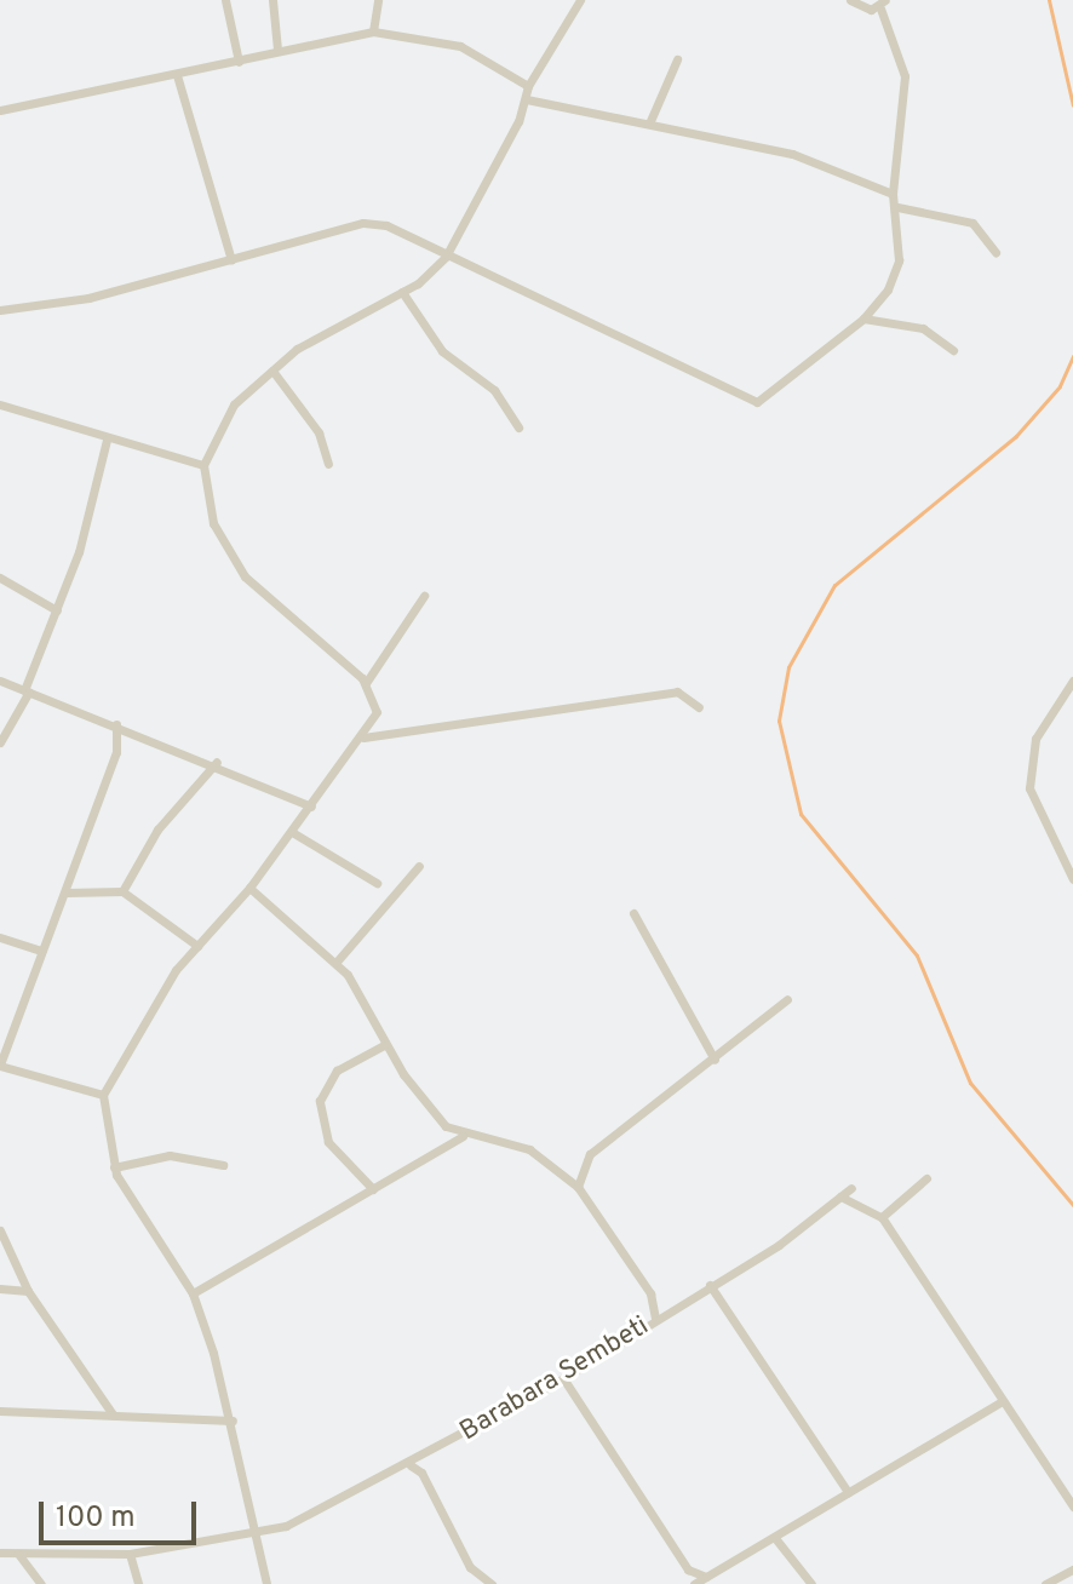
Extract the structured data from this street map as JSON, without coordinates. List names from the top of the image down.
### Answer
{
  "streets": {
    "street": ["Barabara Sembeti"]
  },
  "scale_bar": "100 m"
}
